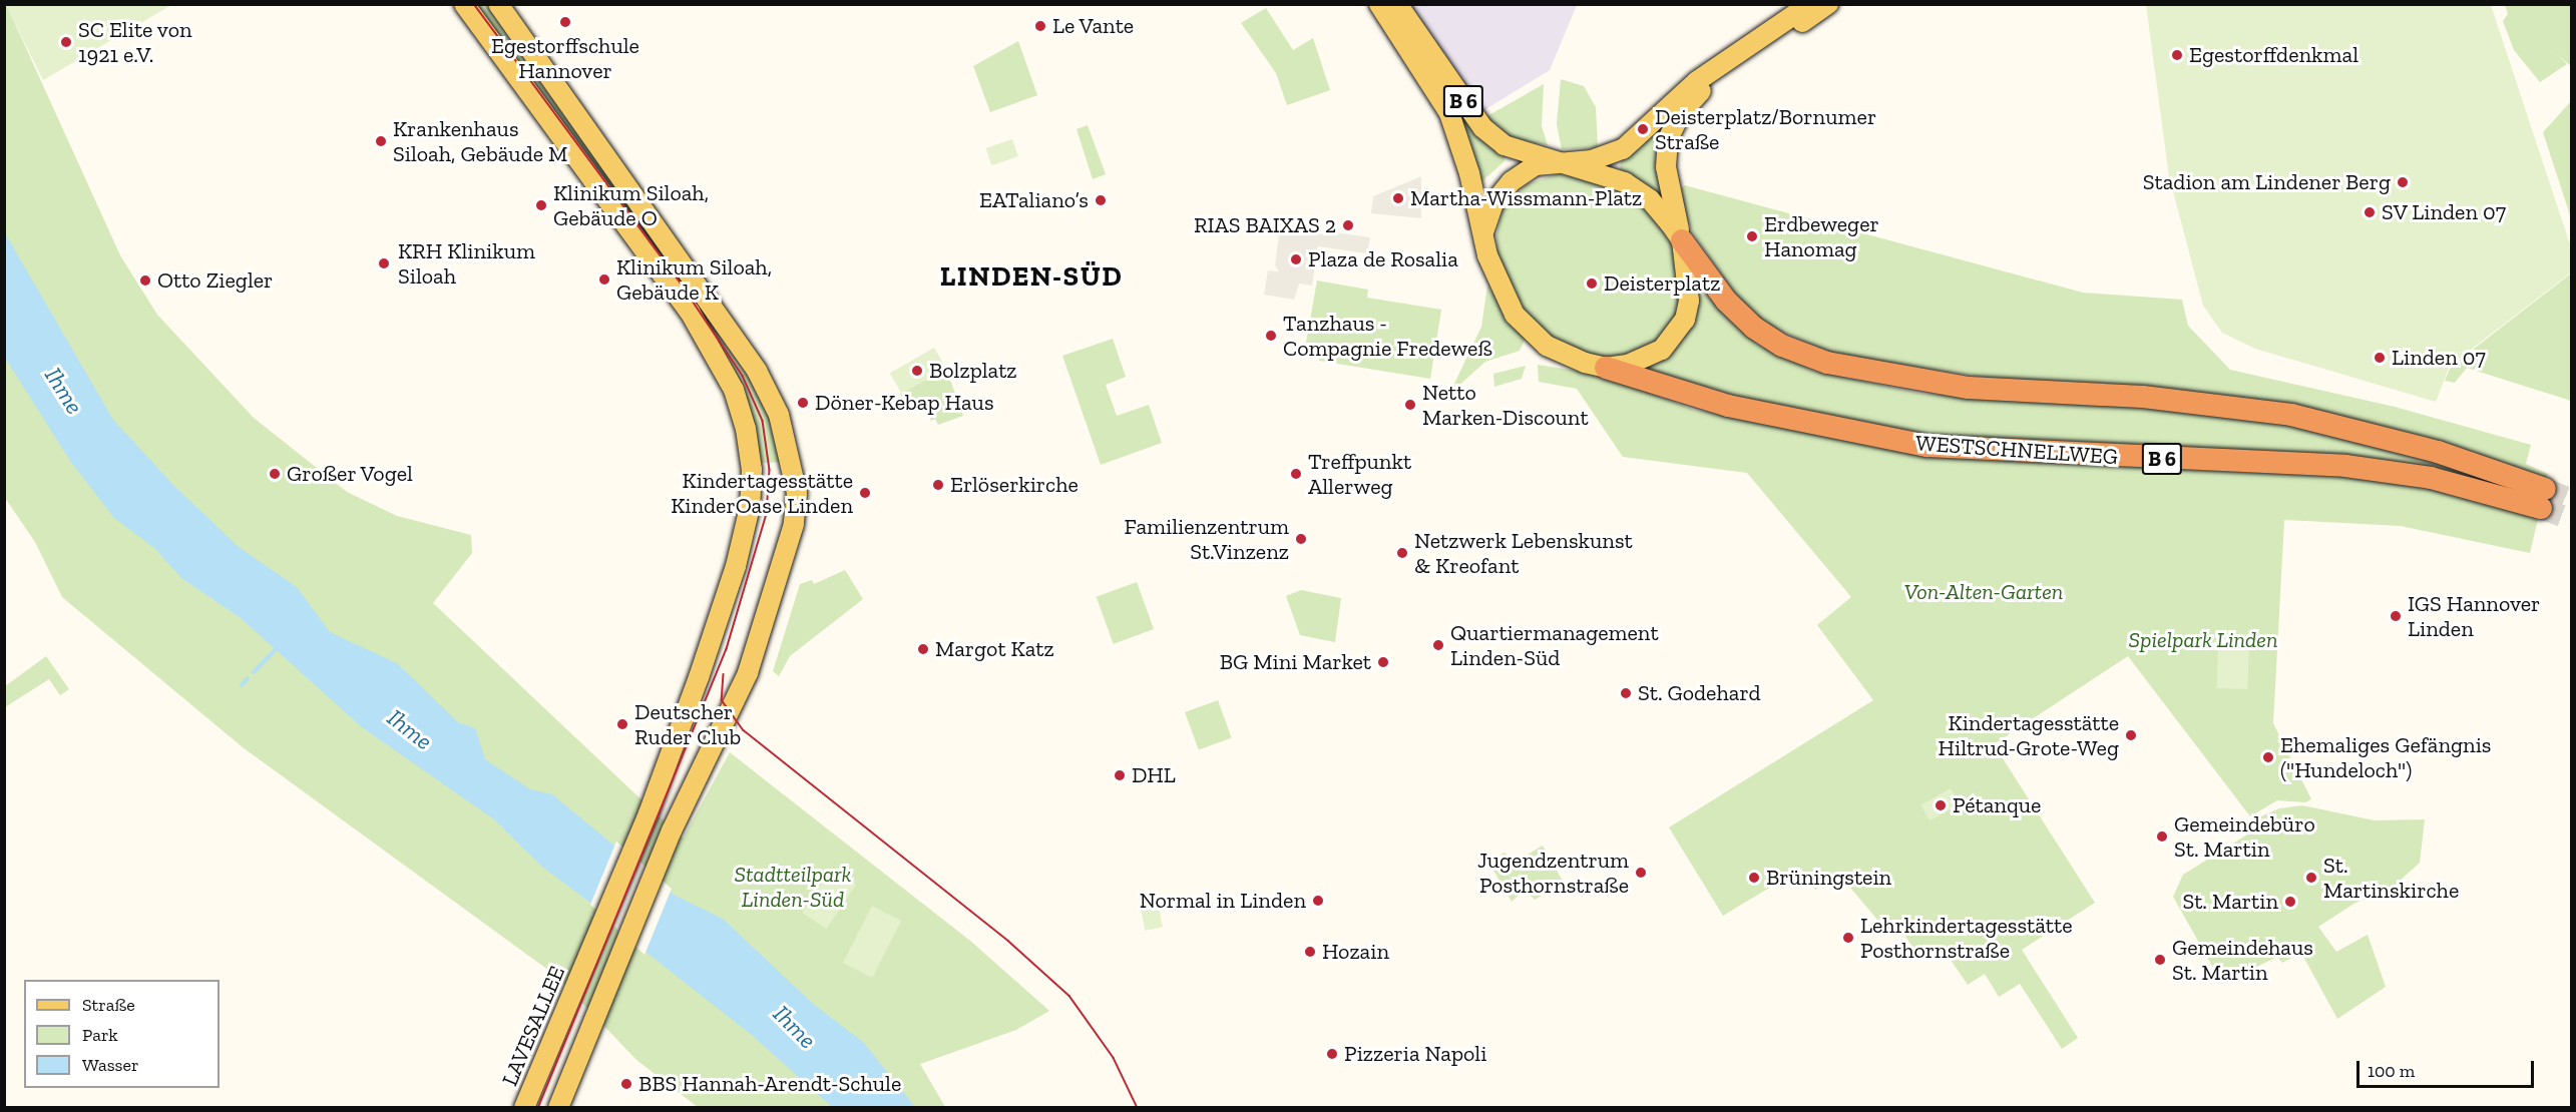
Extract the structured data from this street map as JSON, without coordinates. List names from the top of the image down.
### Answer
{
  "streets": {
    "highway": ["B 6", "WESTSCHNELLWEG"],
    "main road": ["LAVESALLEE"]
  },
  "crossings": [
    ["B 6", "WESTSCHNELLWEG"]
  ],
  "districts": ["LINDEN-SÜD"],
  "water": ["Ihme"],
  "parks": ["Von-Alten-Garten", "Spielpark Linden", "Stadtteilpark Linden-Süd"],
  "places": [
    "Egestorffschule Hannover",
    "Le Vante",
    "SC Elite von 1921 e.V.",
    "Egestorffdenkmal",
    "Deisterplatz/Bornumer Straße",
    "Krankenhaus Siloah, Gebäude M",
    "Stadion am Lindener Berg",
    "Martha-Wissmann-Platz",
    "EATaliano’s",
    "Klinikum Siloah, Gebäude O",
    "SV Linden 07",
    "RIAS BAIXAS 2",
    "Erdbeweger Hanomag",
    "Plaza de Rosalia",
    "KRH Klinikum Siloah",
    "Klinikum Siloah, Gebäude K",
    "Otto Ziegler",
    "Deisterplatz",
    "Tanzhaus - Compagnie Fredeweß",
    "Linden 07",
    "Bolzplatz",
    "Döner-Kebap Haus",
    "Netto Marken-Discount",
    "Großer Vogel",
    "Treffpunkt Allerweg",
    "Erlöserkirche",
    "Kindertagesstätte KinderOase Linden",
    "Familienzentrum St.Vinzenz",
    "Netzwerk Lebenskunst & Kreofant",
    "IGS Hannover Linden",
    "Quartiermanagement Linden-Süd",
    "Margot Katz",
    "BG Mini Market",
    "St. Godehard",
    "Deutscher Ruder Club",
    "Kindertagesstätte Hiltrud-Grote-Weg",
    "Ehemaliges Gefängnis (\"Hundeloch\")",
    "DHL",
    "Pétanque",
    "Gemeindebüro St. Martin",
    "Jugendzentrum Posthornstraße",
    "Brüningstein",
    "St. Martinskirche",
    "Normal in Linden",
    "St. Martin",
    "Lehrkindertagesstätte Posthornstraße",
    "Hozain",
    "Gemeindehaus St. Martin",
    "Pizzeria Napoli",
    "BBS Hannah-Arendt-Schule"
  ],
  "legend": ["Straße", "Park", "Wasser"],
  "scale_bar": "100 m"
}
